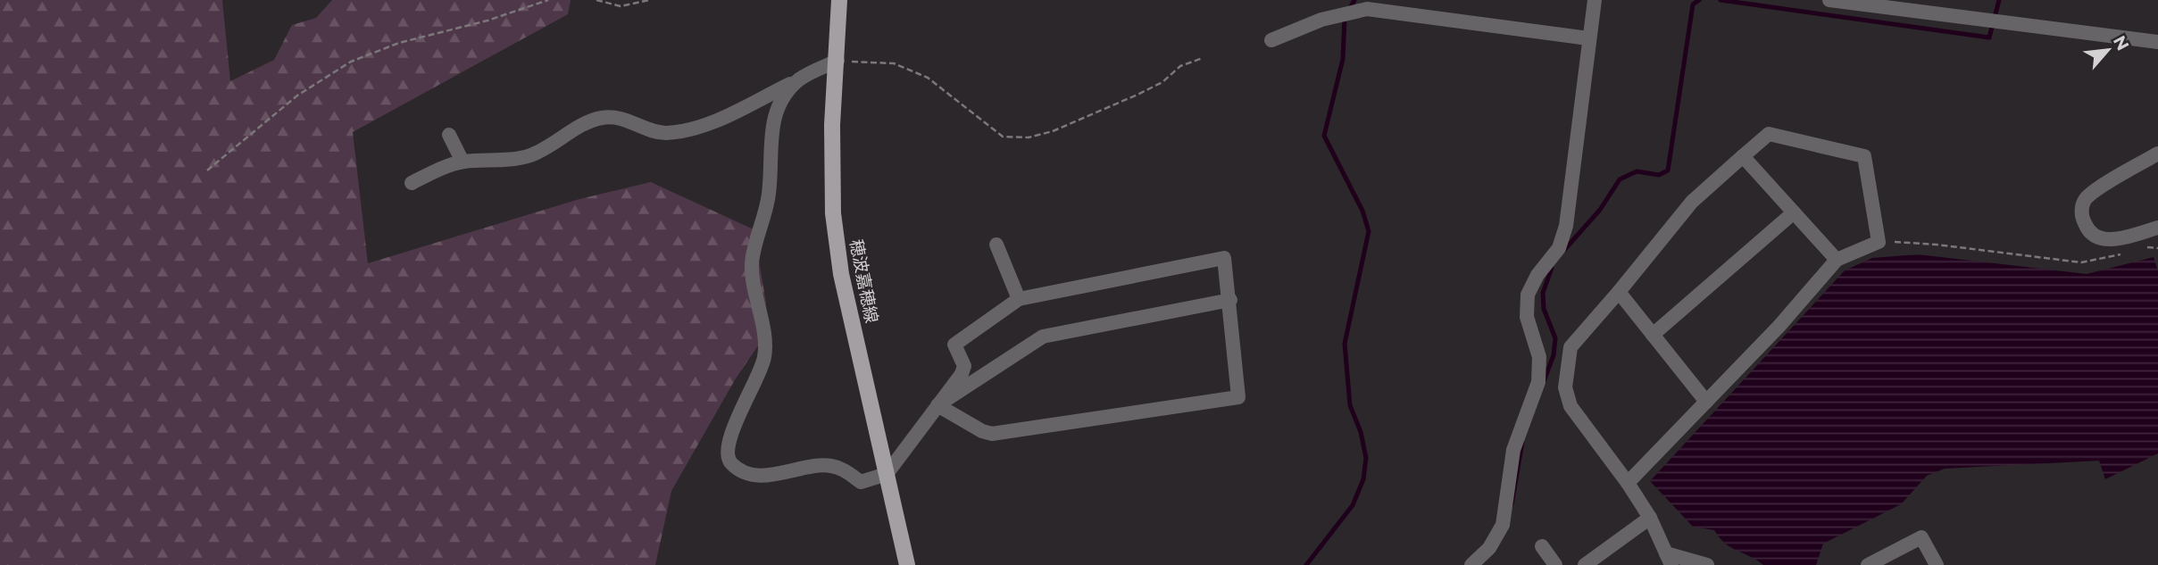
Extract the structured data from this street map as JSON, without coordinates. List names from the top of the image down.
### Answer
{
  "streets": {
    "main road": ["穂波嘉穂線"]
  },
  "north": "top right"
}
